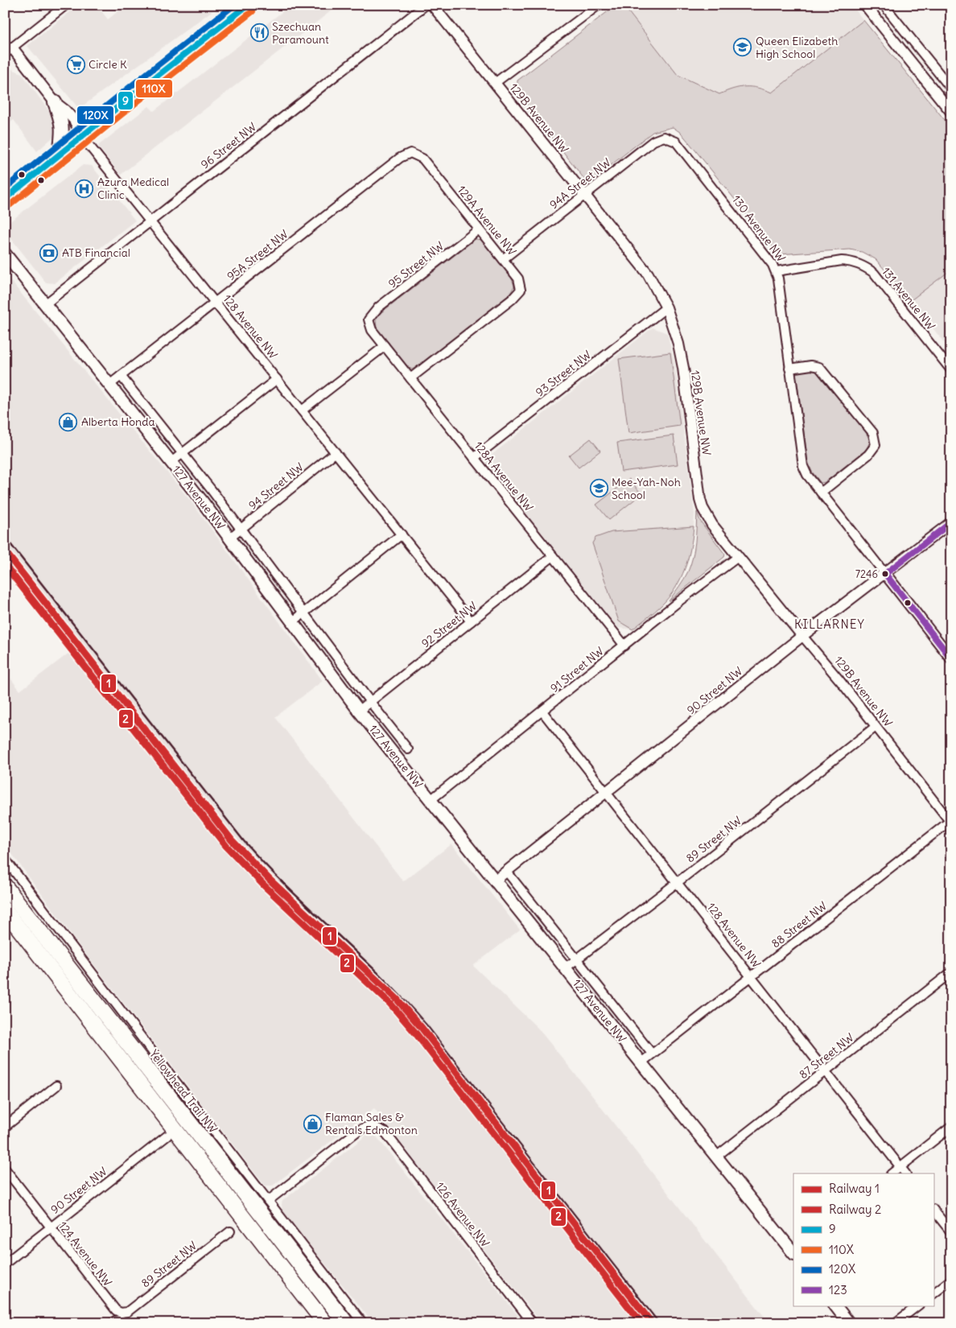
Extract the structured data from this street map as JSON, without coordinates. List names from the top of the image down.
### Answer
{
  "streets": {
    "highway": ["Yellowhead Trail NW"],
    "main road": ["127 Avenue NW"],
    "street": [
      "129B Avenue NW",
      "96 Street NW",
      "94A Street NW",
      "129A Avenue NW",
      "130 Avenue NW",
      "95A Street NW",
      "95 Street NW",
      "131 Avenue NW",
      "128 Avenue NW",
      "93 Street NW",
      "128A Avenue NW",
      "94 Street NW",
      "92 Street NW",
      "91 Street NW",
      "90 Street NW",
      "89 Street NW",
      "88 Street NW",
      "87 Street NW",
      "126 Avenue NW",
      "124 Avenue NW"
    ]
  },
  "crossings": [
    ["129B Avenue NW", "94A Street NW"],
    ["129B Avenue NW", "93 Street NW"],
    ["129B Avenue NW", "91 Street NW"],
    ["129B Avenue NW", "90 Street NW"],
    ["129B Avenue NW", "89 Street NW"],
    ["129B Avenue NW", "88 Street NW"],
    ["96 Street NW", "128 Avenue NW"],
    ["96 Street NW", "127 Avenue NW"],
    ["94A Street NW", "129A Avenue NW"],
    ["94A Street NW", "130 Avenue NW"],
    ["129A Avenue NW", "95A Street NW"],
    ["129A Avenue NW", "95 Street NW"],
    ["129A Avenue NW", "128A Avenue NW"],
    ["130 Avenue NW", "131 Avenue NW"],
    ["130 Avenue NW", "90 Street NW"],
    ["95A Street NW", "128 Avenue NW"],
    ["95A Street NW", "127 Avenue NW"],
    ["95 Street NW", "128A Avenue NW"],
    ["128 Avenue NW", "94 Street NW"],
    ["128 Avenue NW", "92 Street NW"],
    ["128 Avenue NW", "91 Street NW"],
    ["128 Avenue NW", "90 Street NW"],
    ["128 Avenue NW", "89 Street NW"],
    ["128 Avenue NW", "88 Street NW"],
    ["128 Avenue NW", "87 Street NW"],
    ["93 Street NW", "128A Avenue NW"],
    ["128A Avenue NW", "92 Street NW"],
    ["128A Avenue NW", "91 Street NW"],
    ["94 Street NW", "127 Avenue NW"],
    ["127 Avenue NW", "92 Street NW"],
    ["127 Avenue NW", "91 Street NW"],
    ["127 Avenue NW", "90 Street NW"],
    ["127 Avenue NW", "89 Street NW"],
    ["127 Avenue NW", "88 Street NW"],
    ["127 Avenue NW", "87 Street NW"],
    ["90 Street NW", "124 Avenue NW"],
    ["89 Street NW", "124 Avenue NW"],
    ["Yellowhead Trail NW", "126 Avenue NW"]
  ],
  "districts": ["KILLARNEY"],
  "places": {
    "restaurant": ["Szechuan Paramount"],
    "school or university": ["Queen Elizabeth High School", "Mee-Yah-Noh School"],
    "supermarket": ["Circle K"],
    "hospital": ["Azura Medical Clinic"],
    "bank": ["ATB Financial"],
    "shop": ["Alberta Honda", "Flaman Sales & Rentals Edmonton"],
    "other": ["7246"]
  },
  "lines": [
    "transit line 9",
    "transit line 120X",
    "transit line 110X",
    "transit line 123",
    "rail line 1",
    "rail line 2"
  ],
  "legend": [
    "Railway 1",
    "Railway 2",
    "9",
    "110X",
    "120X",
    "123"
  ]
}
